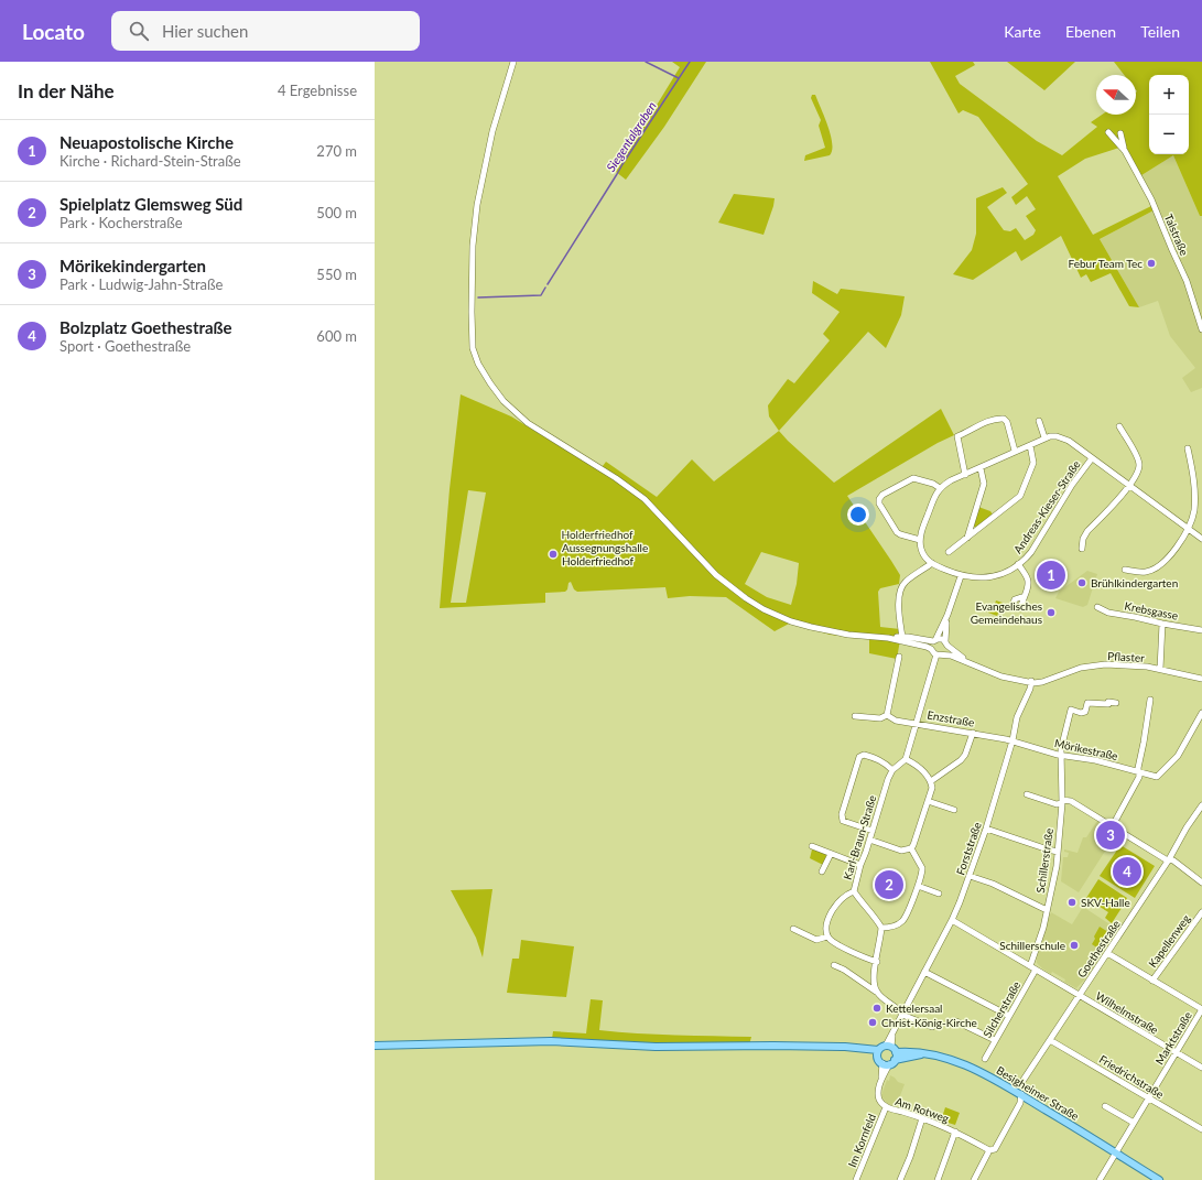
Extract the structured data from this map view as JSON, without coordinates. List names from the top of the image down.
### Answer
{
  "streets": {
    "main road": ["Besigheimer Straße"],
    "street": [
      "Talstraße",
      "Andreas-Kieser-Straße",
      "Krebsgasse",
      "Pflaster",
      "Enzstraße",
      "Mörikestraße",
      "Karl-Braun-Straße",
      "Forststraße",
      "Schillerstraße",
      "Kapellenweg",
      "Goethestraße",
      "Silcherstraße",
      "Wilhelmstraße",
      "Marktstraße",
      "Friedrichstraße",
      "Am Rotweg",
      "Im Kornfeld"
    ]
  },
  "crossings": [
    ["Pflaster", "Forststraße"],
    ["Enzstraße", "Mörikestraße"],
    ["Enzstraße", "Forststraße"],
    ["Mörikestraße", "Forststraße"],
    ["Mörikestraße", "Schillerstraße"],
    ["Forststraße", "Wilhelmstraße"],
    ["Forststraße", "Besigheimer Straße"],
    ["Schillerstraße", "Silcherstraße"],
    ["Schillerstraße", "Wilhelmstraße"],
    ["Goethestraße", "Wilhelmstraße"],
    ["Goethestraße", "Friedrichstraße"],
    ["Silcherstraße", "Wilhelmstraße"],
    ["Wilhelmstraße", "Marktstraße"],
    ["Marktstraße", "Friedrichstraße"],
    ["Marktstraße", "Besigheimer Straße"],
    ["Am Rotweg", "Im Kornfeld"]
  ],
  "water": ["Siegentalgraben"],
  "parks": ["Holderfriedhof"],
  "places": [
    "Febur Team Tec",
    "Aussegnungshalle Holderfriedhof",
    "Brühlkindergarten",
    "Evangelisches Gemeindehaus",
    "SKV-Halle",
    "Schillerschule",
    "Kettelersaal",
    "Christ-König-Kirche"
  ],
  "north": "left",
  "page": {
    "header": "Locato",
    "search": "Hier suchen",
    "nav": ["Karte", "Ebenen", "Teilen"],
    "heading": ["In der Nähe", "4 Ergebnisse"],
    "map_buttons": ["+", "−"],
    "list": [
      {
        "mark": "1",
        "name": "Neuapostolische Kirche",
        "note": "Kirche · Richard-Stein-Straße",
        "value": "270 m"
      },
      {
        "mark": "2",
        "name": "Spielplatz Glemsweg Süd",
        "note": "Park · Kocherstraße",
        "value": "500 m"
      },
      {
        "mark": "3",
        "name": "Mörikekindergarten",
        "note": "Park · Ludwig-Jahn-Straße",
        "value": "550 m"
      },
      {
        "mark": "4",
        "name": "Bolzplatz Goethestraße",
        "note": "Sport · Goethestraße",
        "value": "600 m"
      }
    ],
    "pins": [
      "1",
      "3",
      "4",
      "2"
    ]
  }
}
